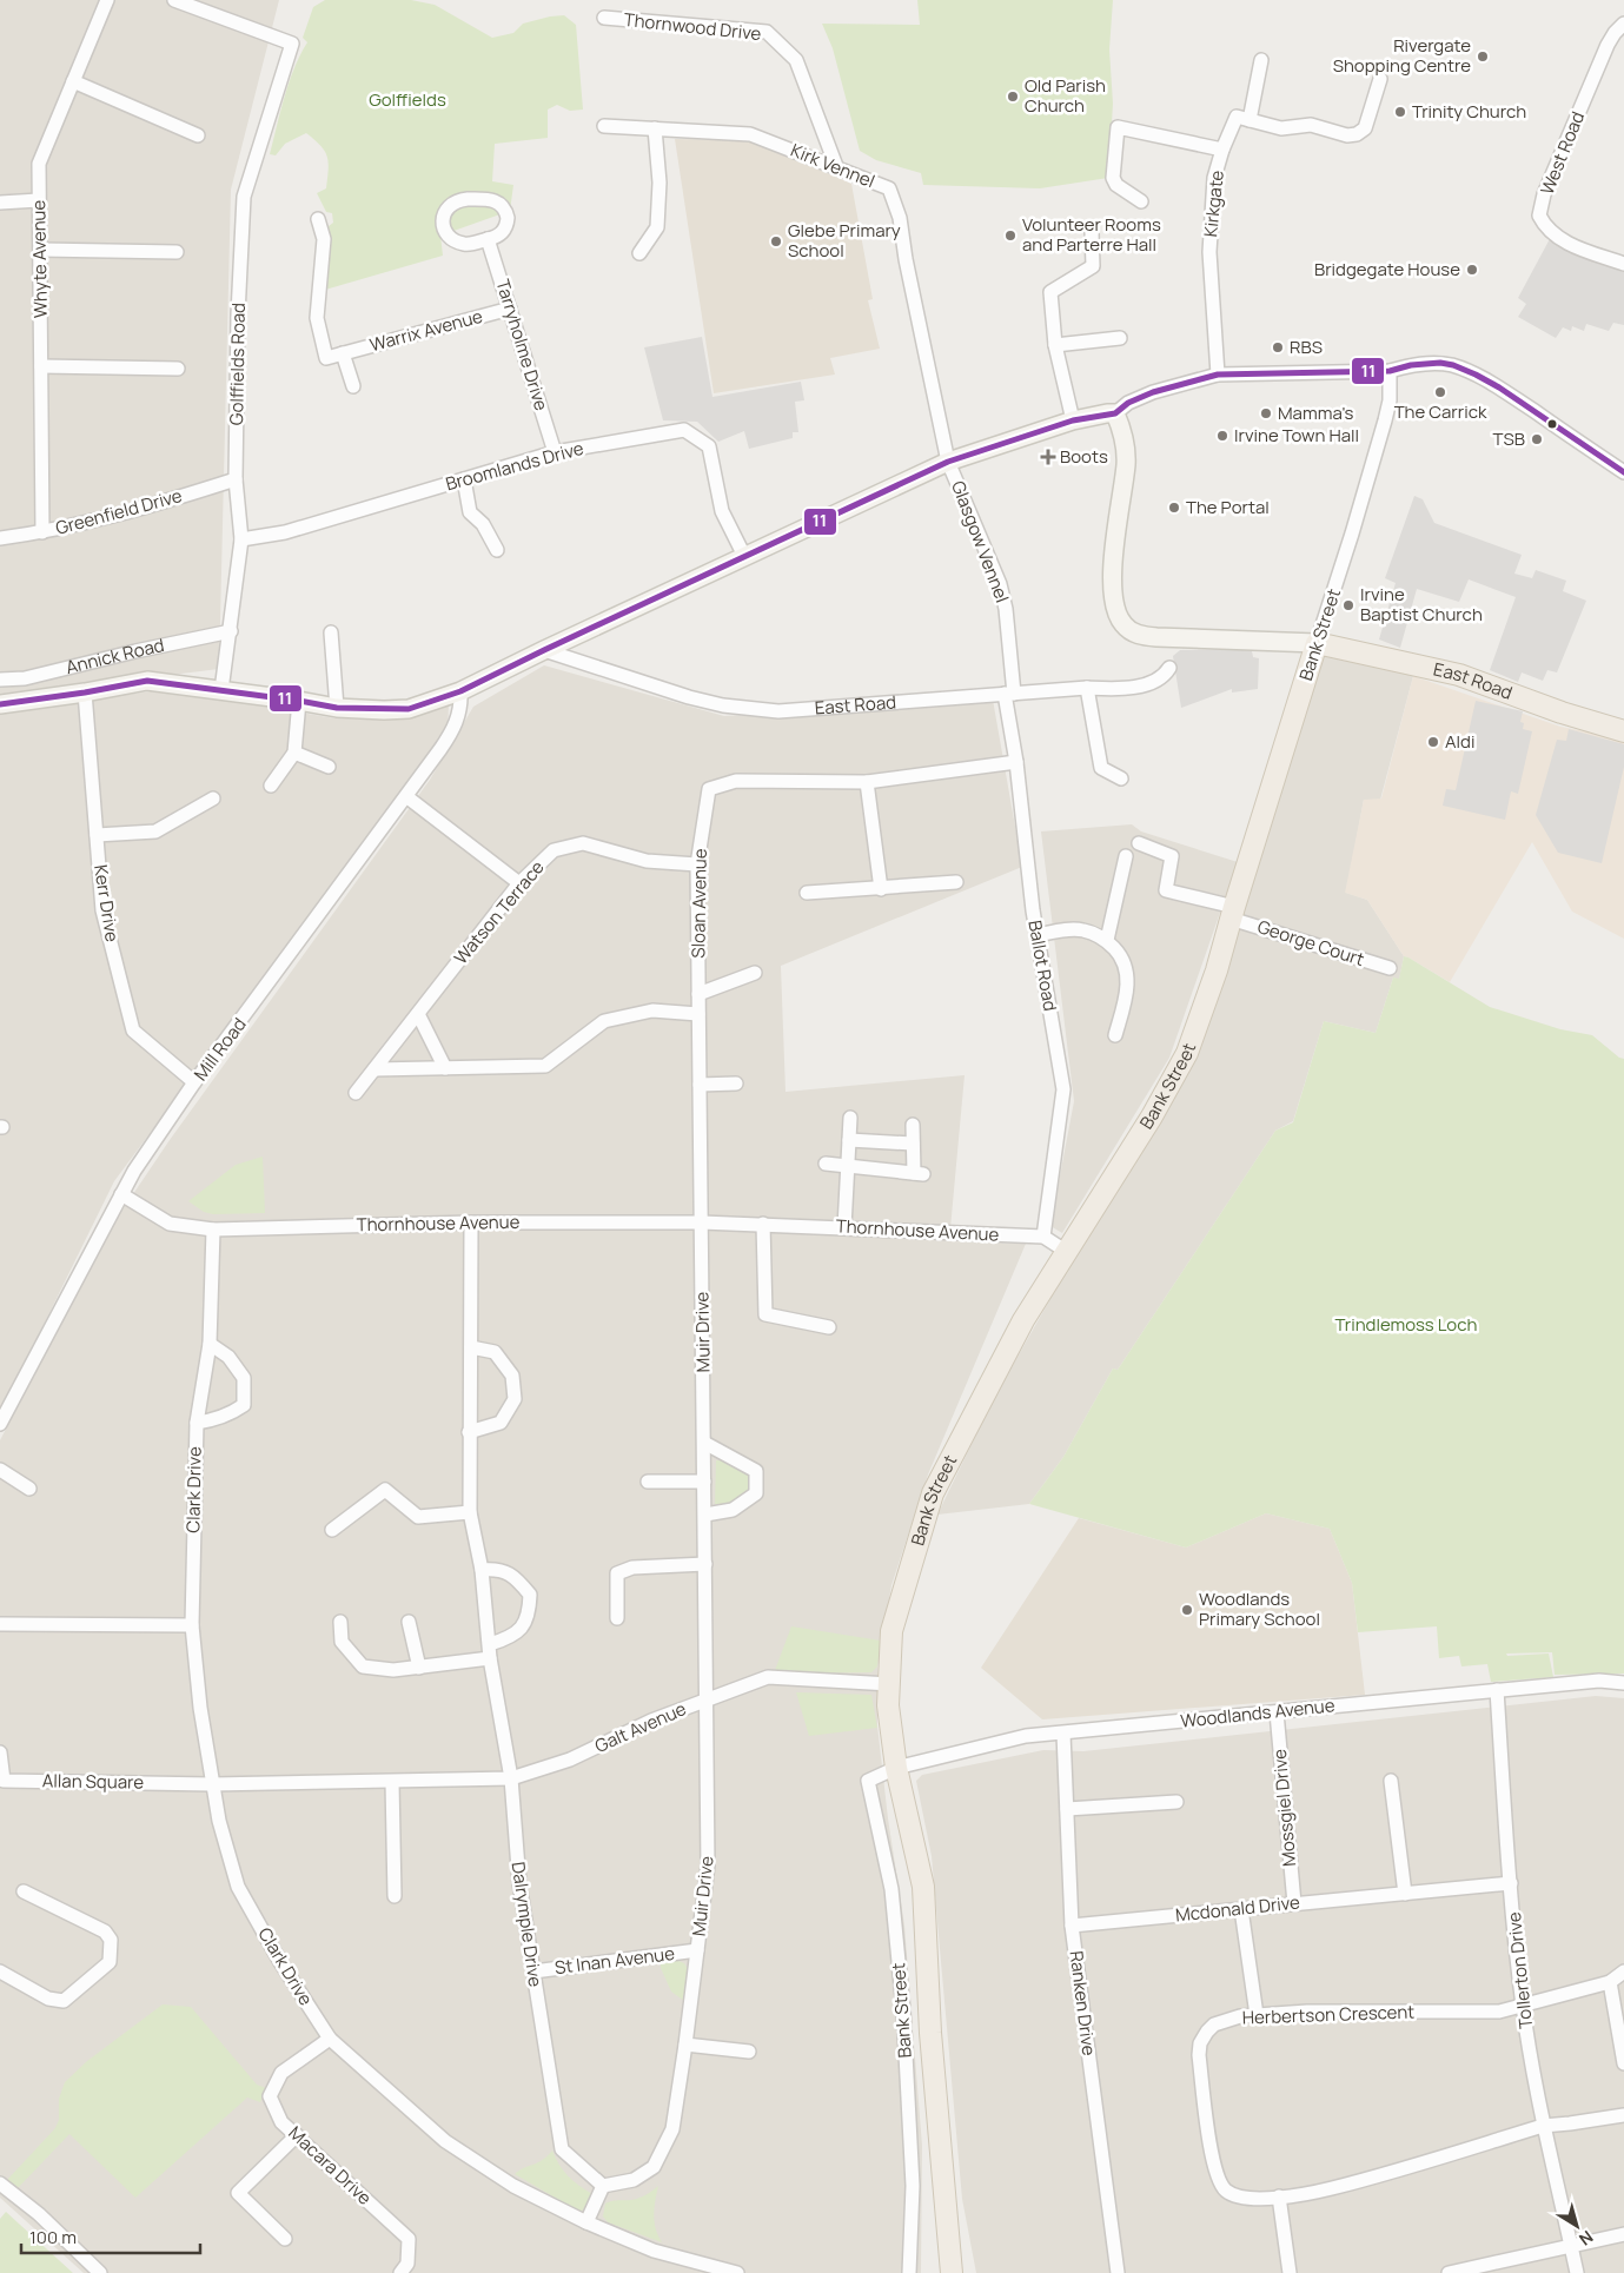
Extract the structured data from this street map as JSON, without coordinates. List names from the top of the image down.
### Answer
{
  "streets": {
    "main road": ["Bank Street", "Annick Road", "East Road"],
    "street": [
      "Thornwood Drive",
      "West Road",
      "Kirk Vennel",
      "Kirkgate",
      "Whyte Avenue",
      "Warrix Avenue",
      "Tarryholme Drive",
      "Golffields Road",
      "Broomlands Drive",
      "Greenfield Drive",
      "Glasgow Vennel",
      "Kerr Drive",
      "Sloan Avenue",
      "Watson Terrace",
      "George Court",
      "Ballot Road",
      "Mill Road",
      "Thornhouse Avenue",
      "Muir Drive",
      "Clark Drive",
      "Woodlands Avenue",
      "Galt Avenue",
      "Allan Square",
      "Mossgiel Drive",
      "Mcdonald Drive",
      "Dalrymple Drive",
      "St Inan Avenue",
      "Tollerton Drive",
      "Ranken Drive",
      "Herbertson Crescent",
      "Macara Drive"
    ]
  },
  "crossings": [
    ["Thornwood Drive", "Kirk Vennel"],
    ["Kirk Vennel", "Glasgow Vennel"],
    ["Kirk Vennel", "Annick Road"],
    ["Whyte Avenue", "Greenfield Drive"],
    ["Warrix Avenue", "Tarryholme Drive"],
    ["Tarryholme Drive", "Broomlands Drive"],
    ["Golffields Road", "Broomlands Drive"],
    ["Golffields Road", "Greenfield Drive"],
    ["Golffields Road", "Annick Road"],
    ["Broomlands Drive", "Annick Road"],
    ["Glasgow Vennel", "Annick Road"],
    ["Glasgow Vennel", "East Road"],
    ["Glasgow Vennel", "Ballot Road"],
    ["Bank Street", "East Road"],
    ["Bank Street", "George Court"],
    ["Bank Street", "Woodlands Avenue"],
    ["Bank Street", "Galt Avenue"],
    ["Annick Road", "East Road"],
    ["Annick Road", "Kerr Drive"],
    ["Annick Road", "Mill Road"],
    ["East Road", "Ballot Road"],
    ["Kerr Drive", "Mill Road"],
    ["Sloan Avenue", "Watson Terrace"],
    ["Sloan Avenue", "Ballot Road"],
    ["Sloan Avenue", "Thornhouse Avenue"],
    ["Sloan Avenue", "Muir Drive"],
    ["Ballot Road", "Thornhouse Avenue"],
    ["Mill Road", "Thornhouse Avenue"],
    ["Thornhouse Avenue", "Muir Drive"],
    ["Thornhouse Avenue", "Clark Drive"],
    ["Thornhouse Avenue", "Dalrymple Drive"],
    ["Muir Drive", "Galt Avenue"],
    ["Muir Drive", "Dalrymple Drive"],
    ["Muir Drive", "St Inan Avenue"],
    ["Clark Drive", "Galt Avenue"],
    ["Clark Drive", "Allan Square"],
    ["Clark Drive", "Macara Drive"],
    ["Woodlands Avenue", "Mossgiel Drive"],
    ["Woodlands Avenue", "Tollerton Drive"],
    ["Woodlands Avenue", "Ranken Drive"],
    ["Galt Avenue", "Allan Square"],
    ["Galt Avenue", "Dalrymple Drive"],
    ["Mossgiel Drive", "Mcdonald Drive"],
    ["Mcdonald Drive", "Tollerton Drive"],
    ["Mcdonald Drive", "Ranken Drive"],
    ["Dalrymple Drive", "St Inan Avenue"],
    ["Tollerton Drive", "Herbertson Crescent"]
  ],
  "parks": ["Golffields", "Trindlemoss Loch"],
  "places": {
    "other": [
      "Rivergate Shopping Centre",
      "Old Parish Church",
      "Trinity Church",
      "Volunteer Rooms and Parterre Hall",
      "Glebe Primary School",
      "Bridgegate House",
      "RBS",
      "The Carrick",
      "Mamma's",
      "Irvine Town Hall",
      "TSB",
      "The Portal",
      "Irvine Baptist Church",
      "Aldi",
      "Woodlands Primary School"
    ],
    "health": ["Boots"]
  },
  "lines": ["transit line 11"],
  "scale_bar": "100 m",
  "north": "bottom right"
}
